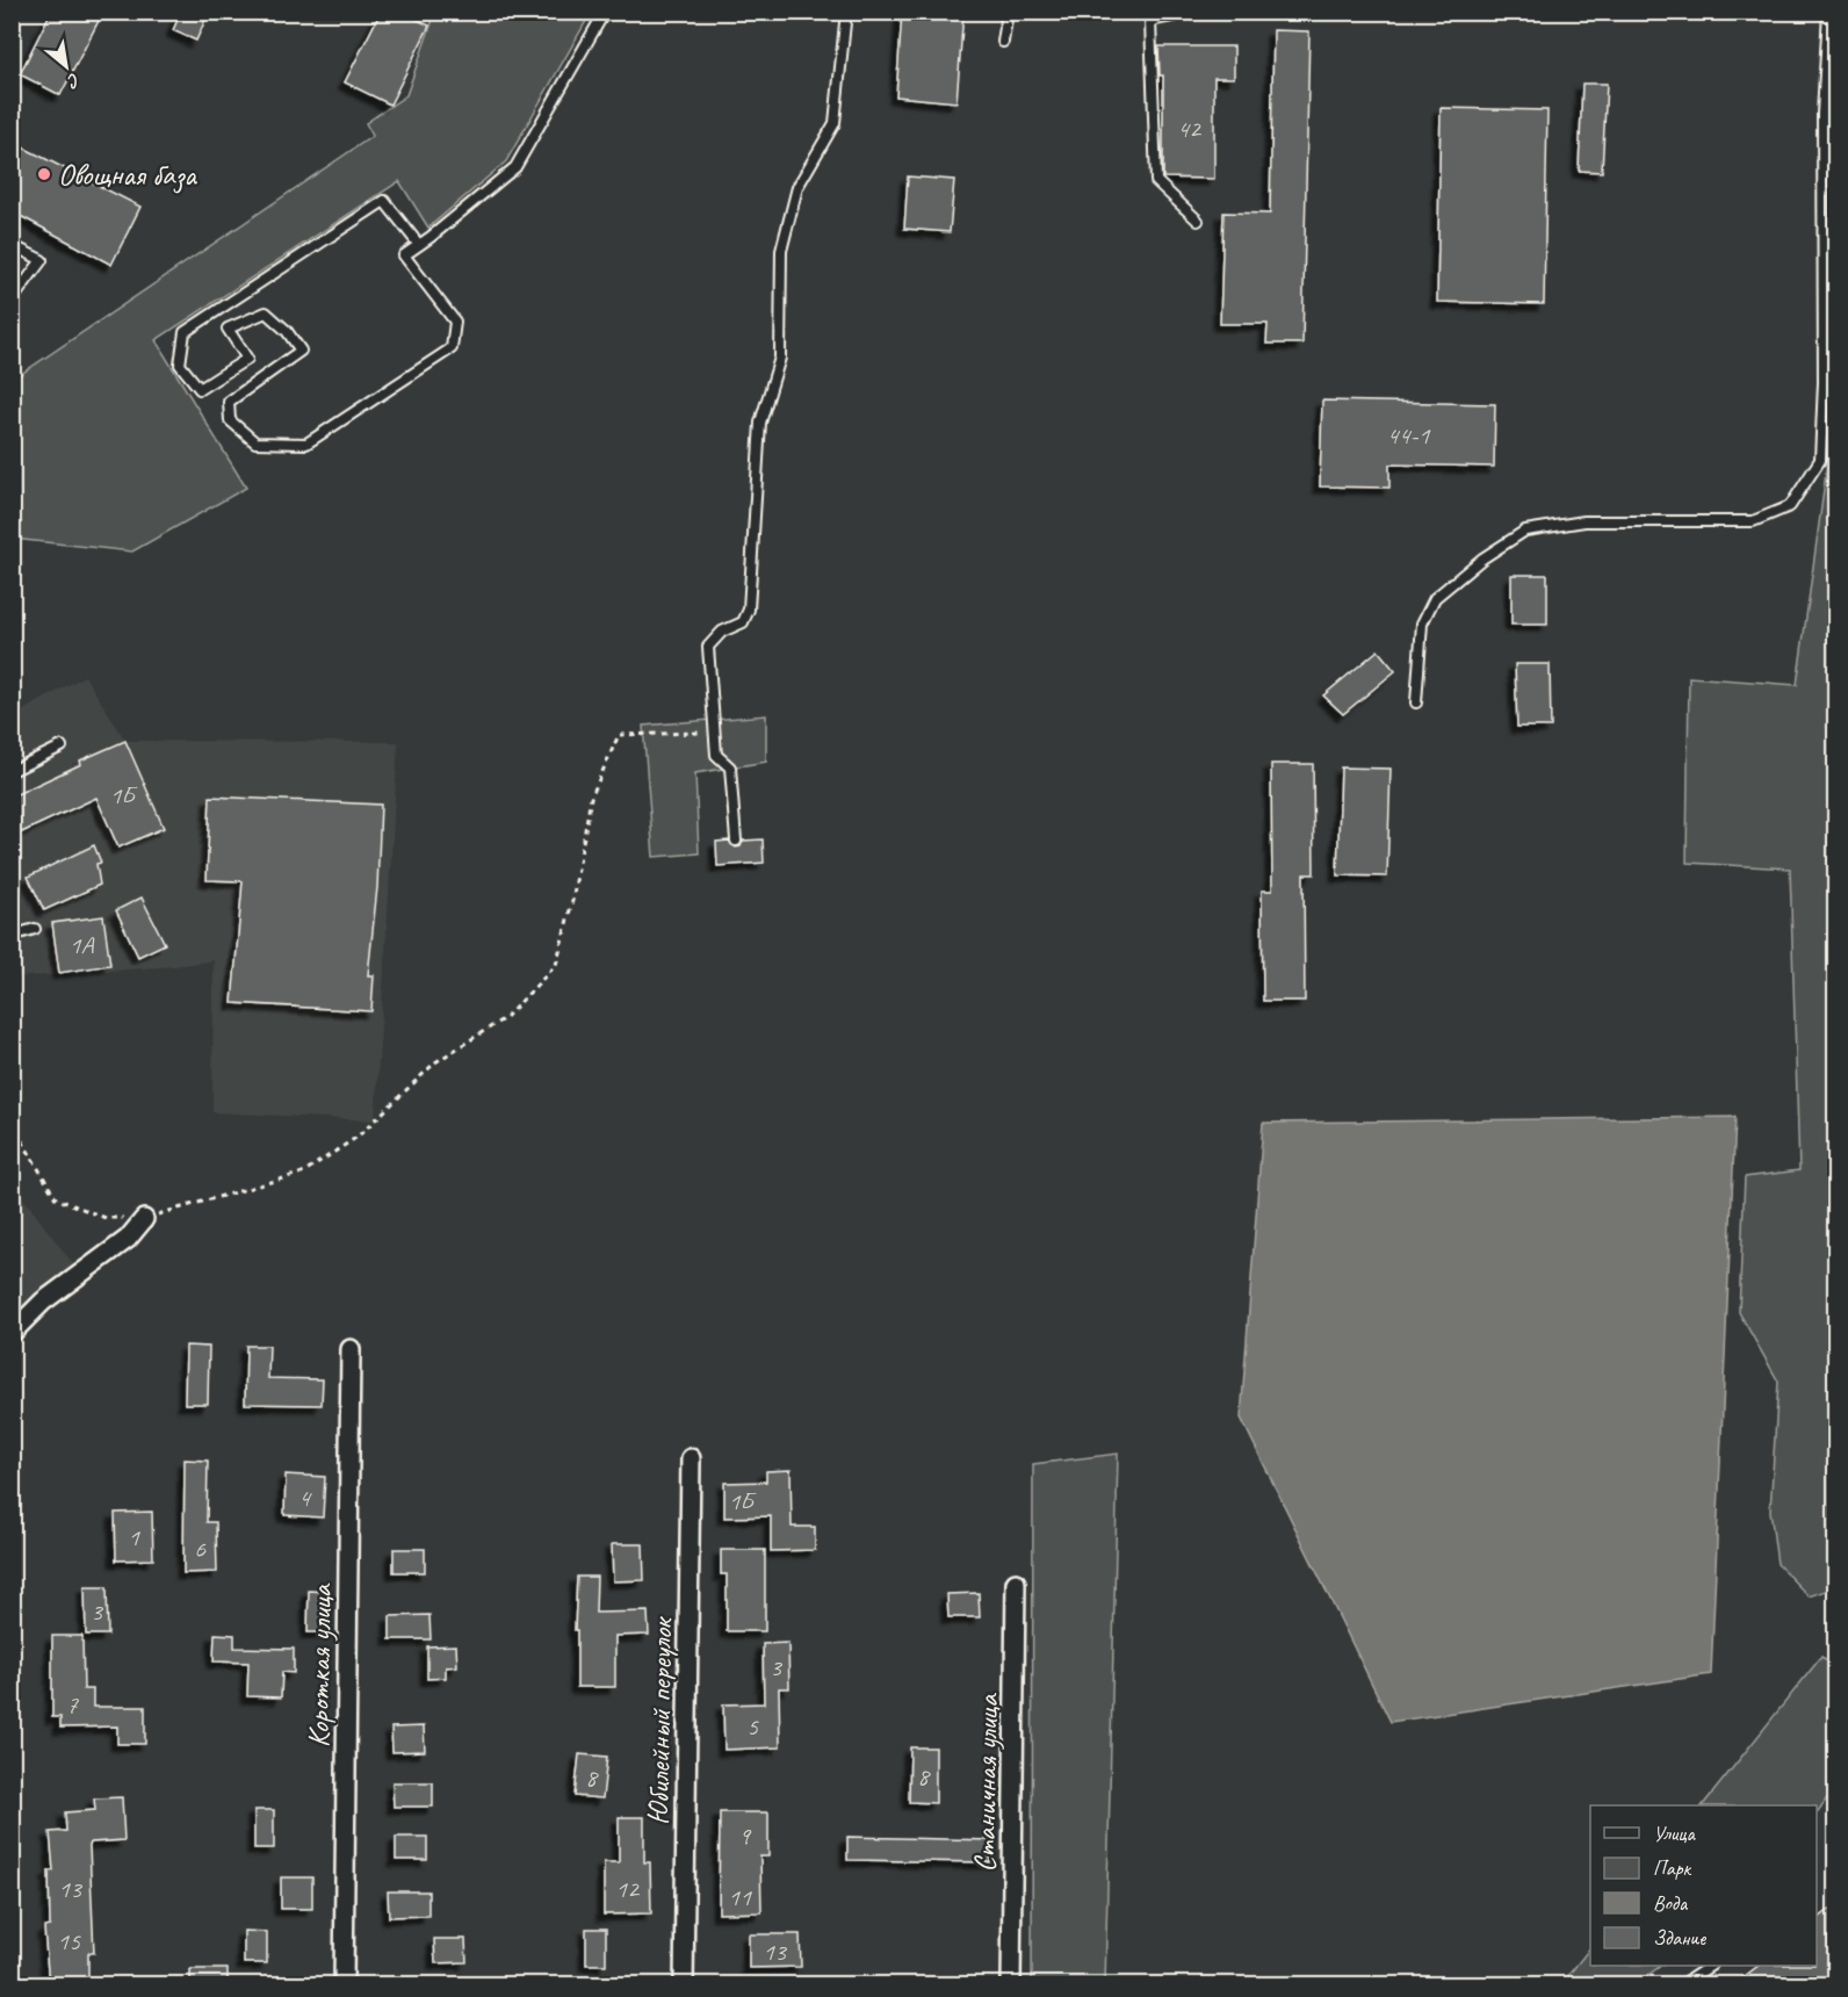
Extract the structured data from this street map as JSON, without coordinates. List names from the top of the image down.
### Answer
{
  "streets": {
    "street": ["Короткая улица", "Юбилейный переулок", "Станичная улица"]
  },
  "places": ["Овощная база"],
  "house_numbers": [
    "42",
    "44-1",
    "1Б",
    "1А",
    "4",
    "1Б",
    "1",
    "6",
    "3",
    "3",
    "7",
    "5",
    "8",
    "8",
    "9",
    "13",
    "12",
    "11",
    "15",
    "13"
  ],
  "legend": [
    "Улица",
    "Парк",
    "Вода",
    "Здание"
  ],
  "north": "bottom right"
}
